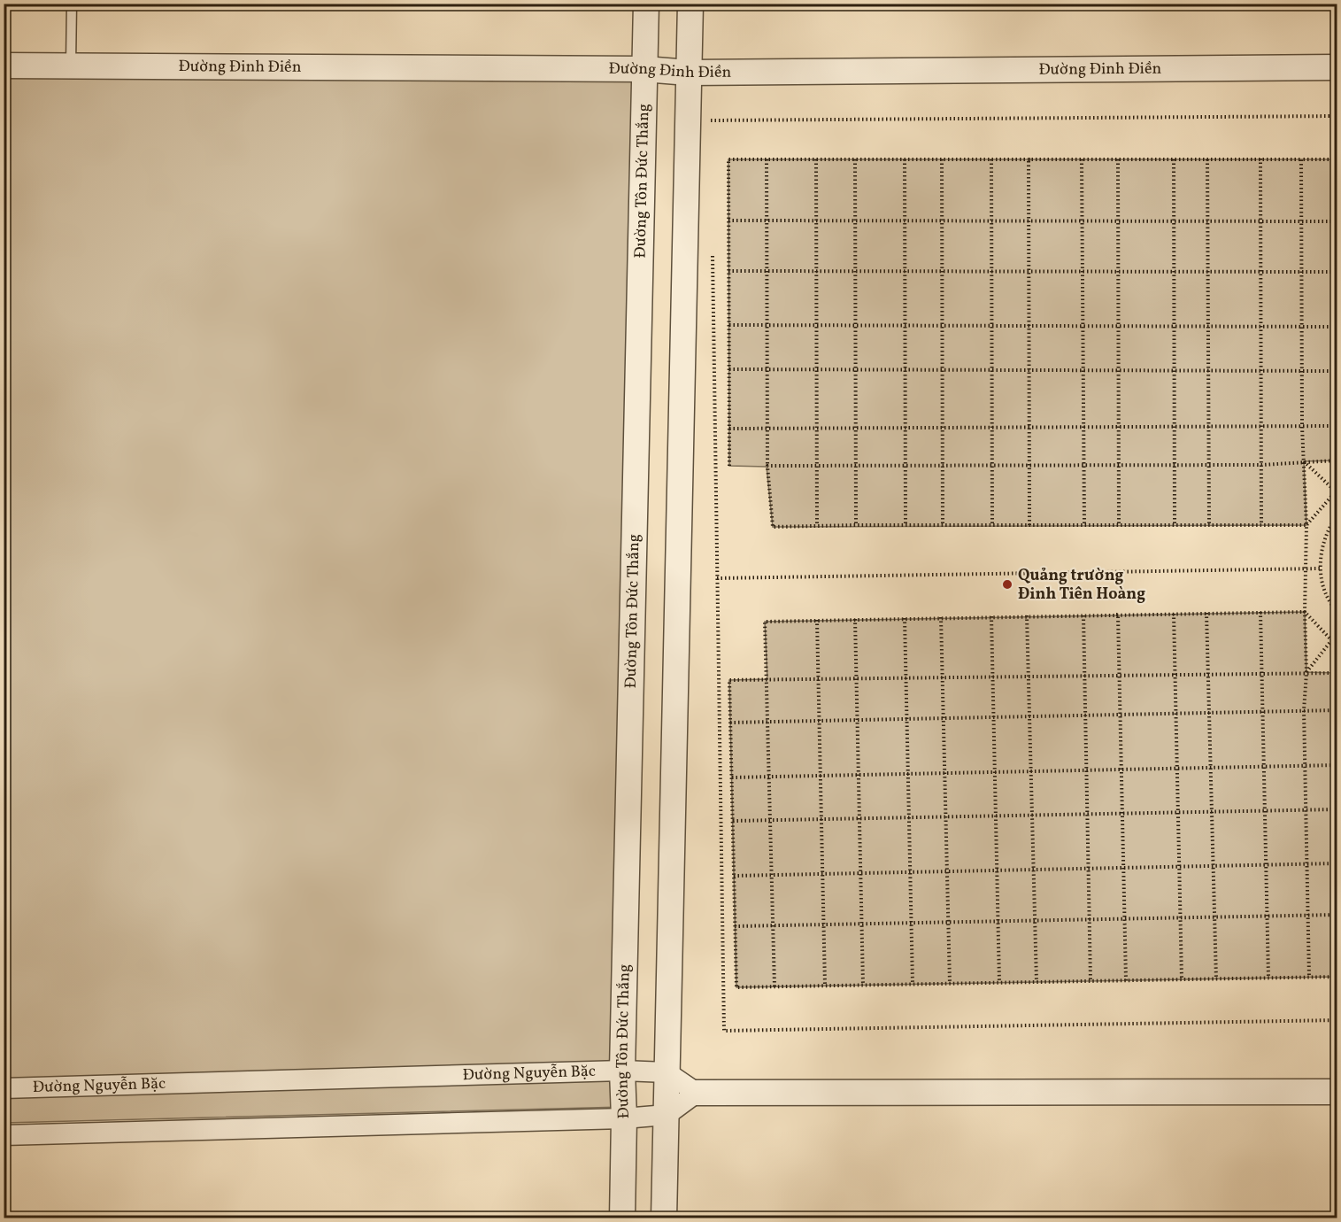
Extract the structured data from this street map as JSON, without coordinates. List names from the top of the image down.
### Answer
{
  "streets": {
    "street": ["Đường Đinh Điền", "Đường Tôn Đức Thắng", "Đường Nguyễn Bặc"]
  },
  "crossings": [
    ["Đường Đinh Điền", "Đường Tôn Đức Thắng"],
    ["Đường Tôn Đức Thắng", "Đường Nguyễn Bặc"]
  ],
  "places": ["Quảng trường Đinh Tiên Hoàng"]
}
